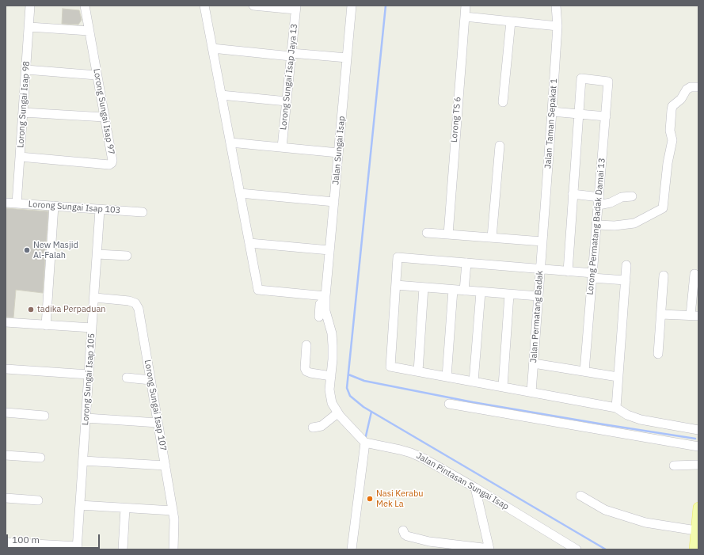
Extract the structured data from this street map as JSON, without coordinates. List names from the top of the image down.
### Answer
{
  "streets": {
    "street": [
      "Lorong Sungai Isap Jaya 13",
      "Lorong Sungai Isap 98",
      "Lorong Sungai Isap 97",
      "Lorong TS 6",
      "Jalan Taman Sepakat 1",
      "Jalan Sungai Isap",
      "Lorong Sungai Isap 103",
      "Lorong Permatang Badak Damai 13",
      "Jalan Permatang Badak",
      "Lorong Sungai Isap 105",
      "Lorong Sungai Isap 107",
      "Jalan Pintasan Sungai Isap"
    ]
  },
  "crossings": [
    ["Lorong Sungai Isap 98", "Lorong Sungai Isap 97"],
    ["Lorong Sungai Isap 98", "Lorong Sungai Isap 103"],
    ["Jalan Taman Sepakat 1", "Jalan Permatang Badak"],
    ["Lorong Sungai Isap 103", "Lorong Sungai Isap 105"],
    ["Lorong Sungai Isap 105", "Lorong Sungai Isap 107"]
  ],
  "places": ["New Masjid Al-Falah", "tadika Perpaduan", "Nasi Kerabu Mek La"],
  "scale_bar": "100 m"
}
